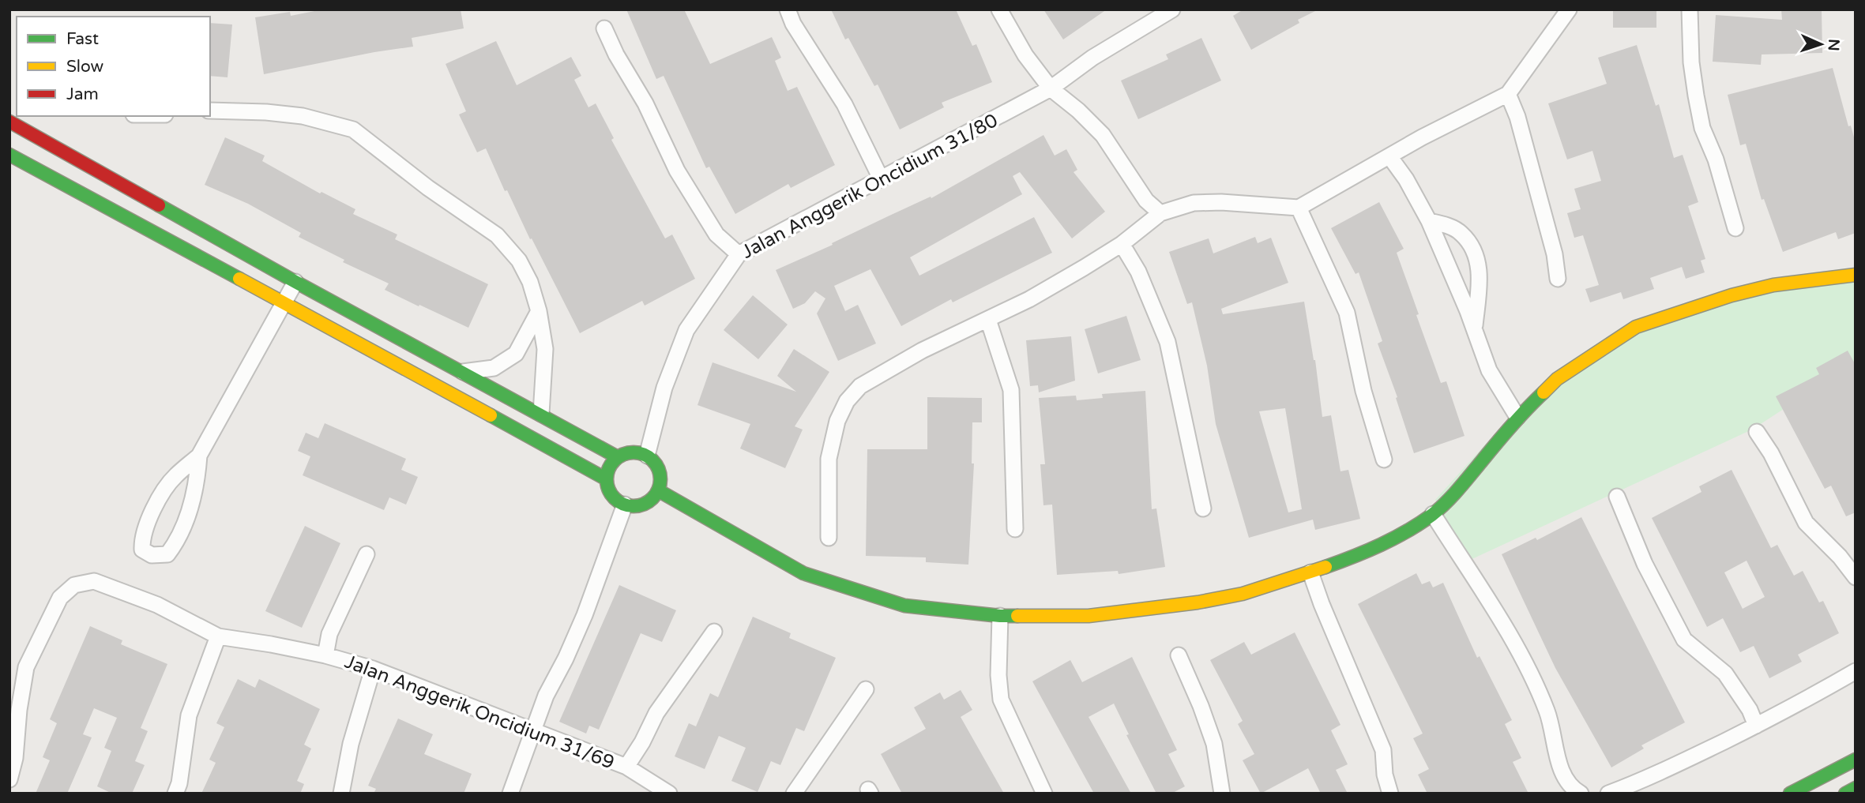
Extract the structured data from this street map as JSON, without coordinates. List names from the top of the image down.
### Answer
{
  "streets": {
    "street": ["Jalan Anggerik Oncidium 31/80", "Jalan Anggerik Oncidium 31/69"]
  },
  "legend": ["Fast", "Slow", "Jam"],
  "north": "right"
}
